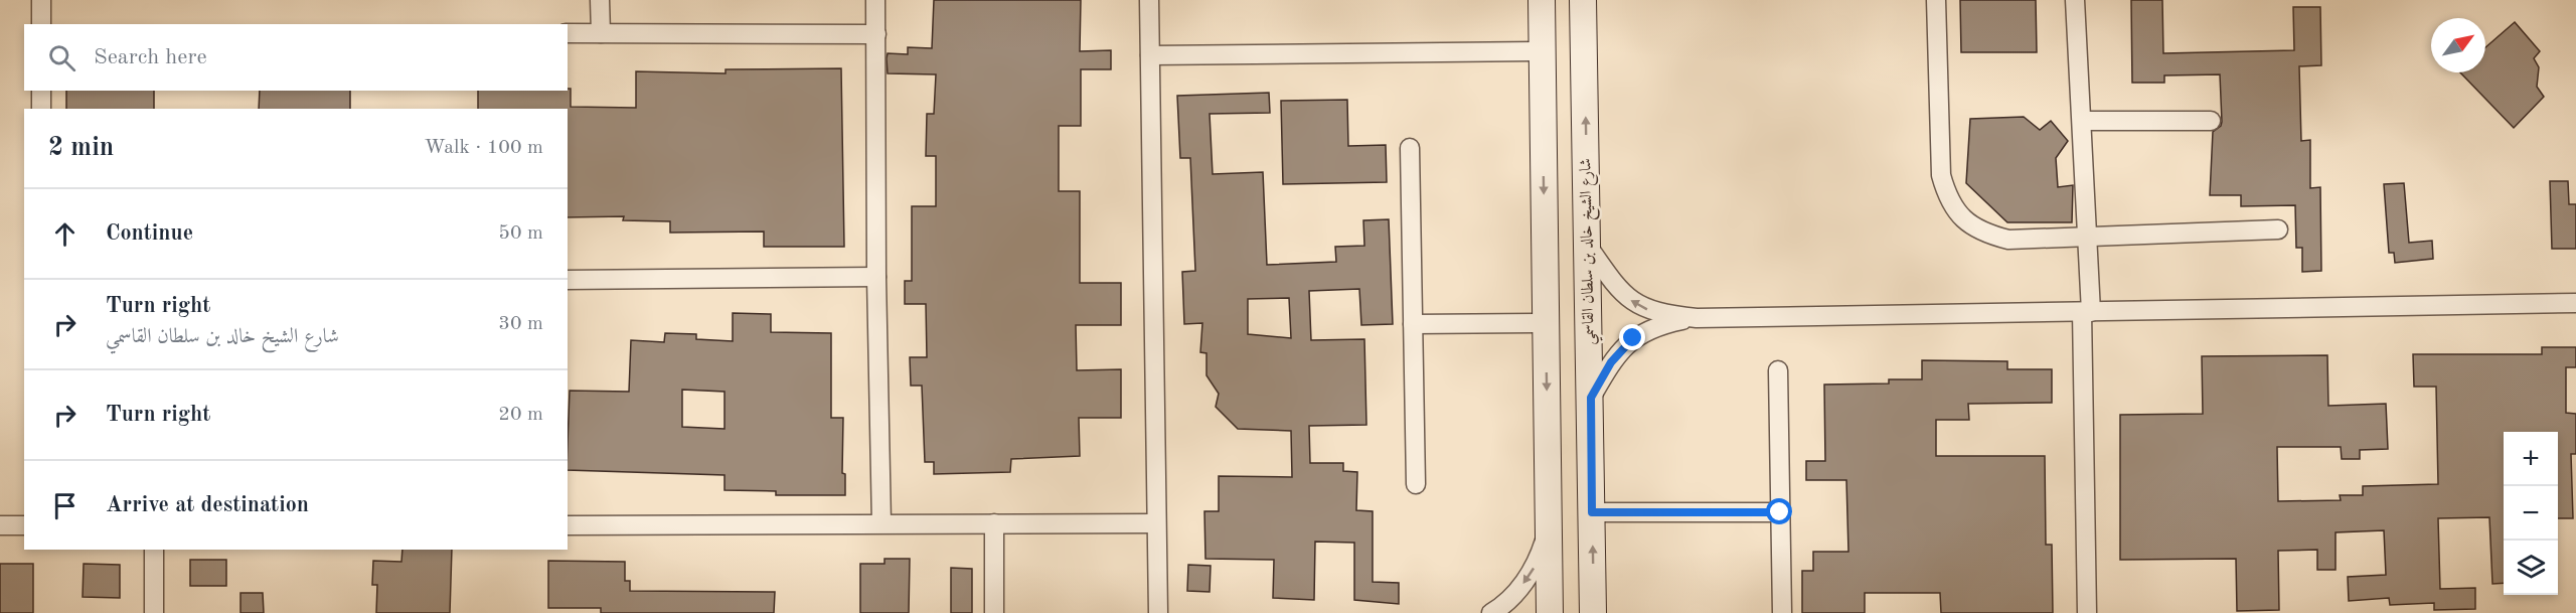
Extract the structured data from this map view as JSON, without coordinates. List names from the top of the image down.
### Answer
{
  "streets": {
    "main road": ["شارع الشيخ خالد بن سلطان القاسمي"]
  },
  "north": "top right",
  "page": {
    "search": "Search here",
    "heading": ["2 min", "Walk · 100 m"],
    "list": [
      ["Continue", "50 m"],
      ["Turn right", "شارع الشيخ خالد بن سلطان القاسمي", "30 m"],
      ["Turn right", "20 m"],
      "Arrive at destination"
    ],
    "map_buttons": ["+", "−"]
  }
}
